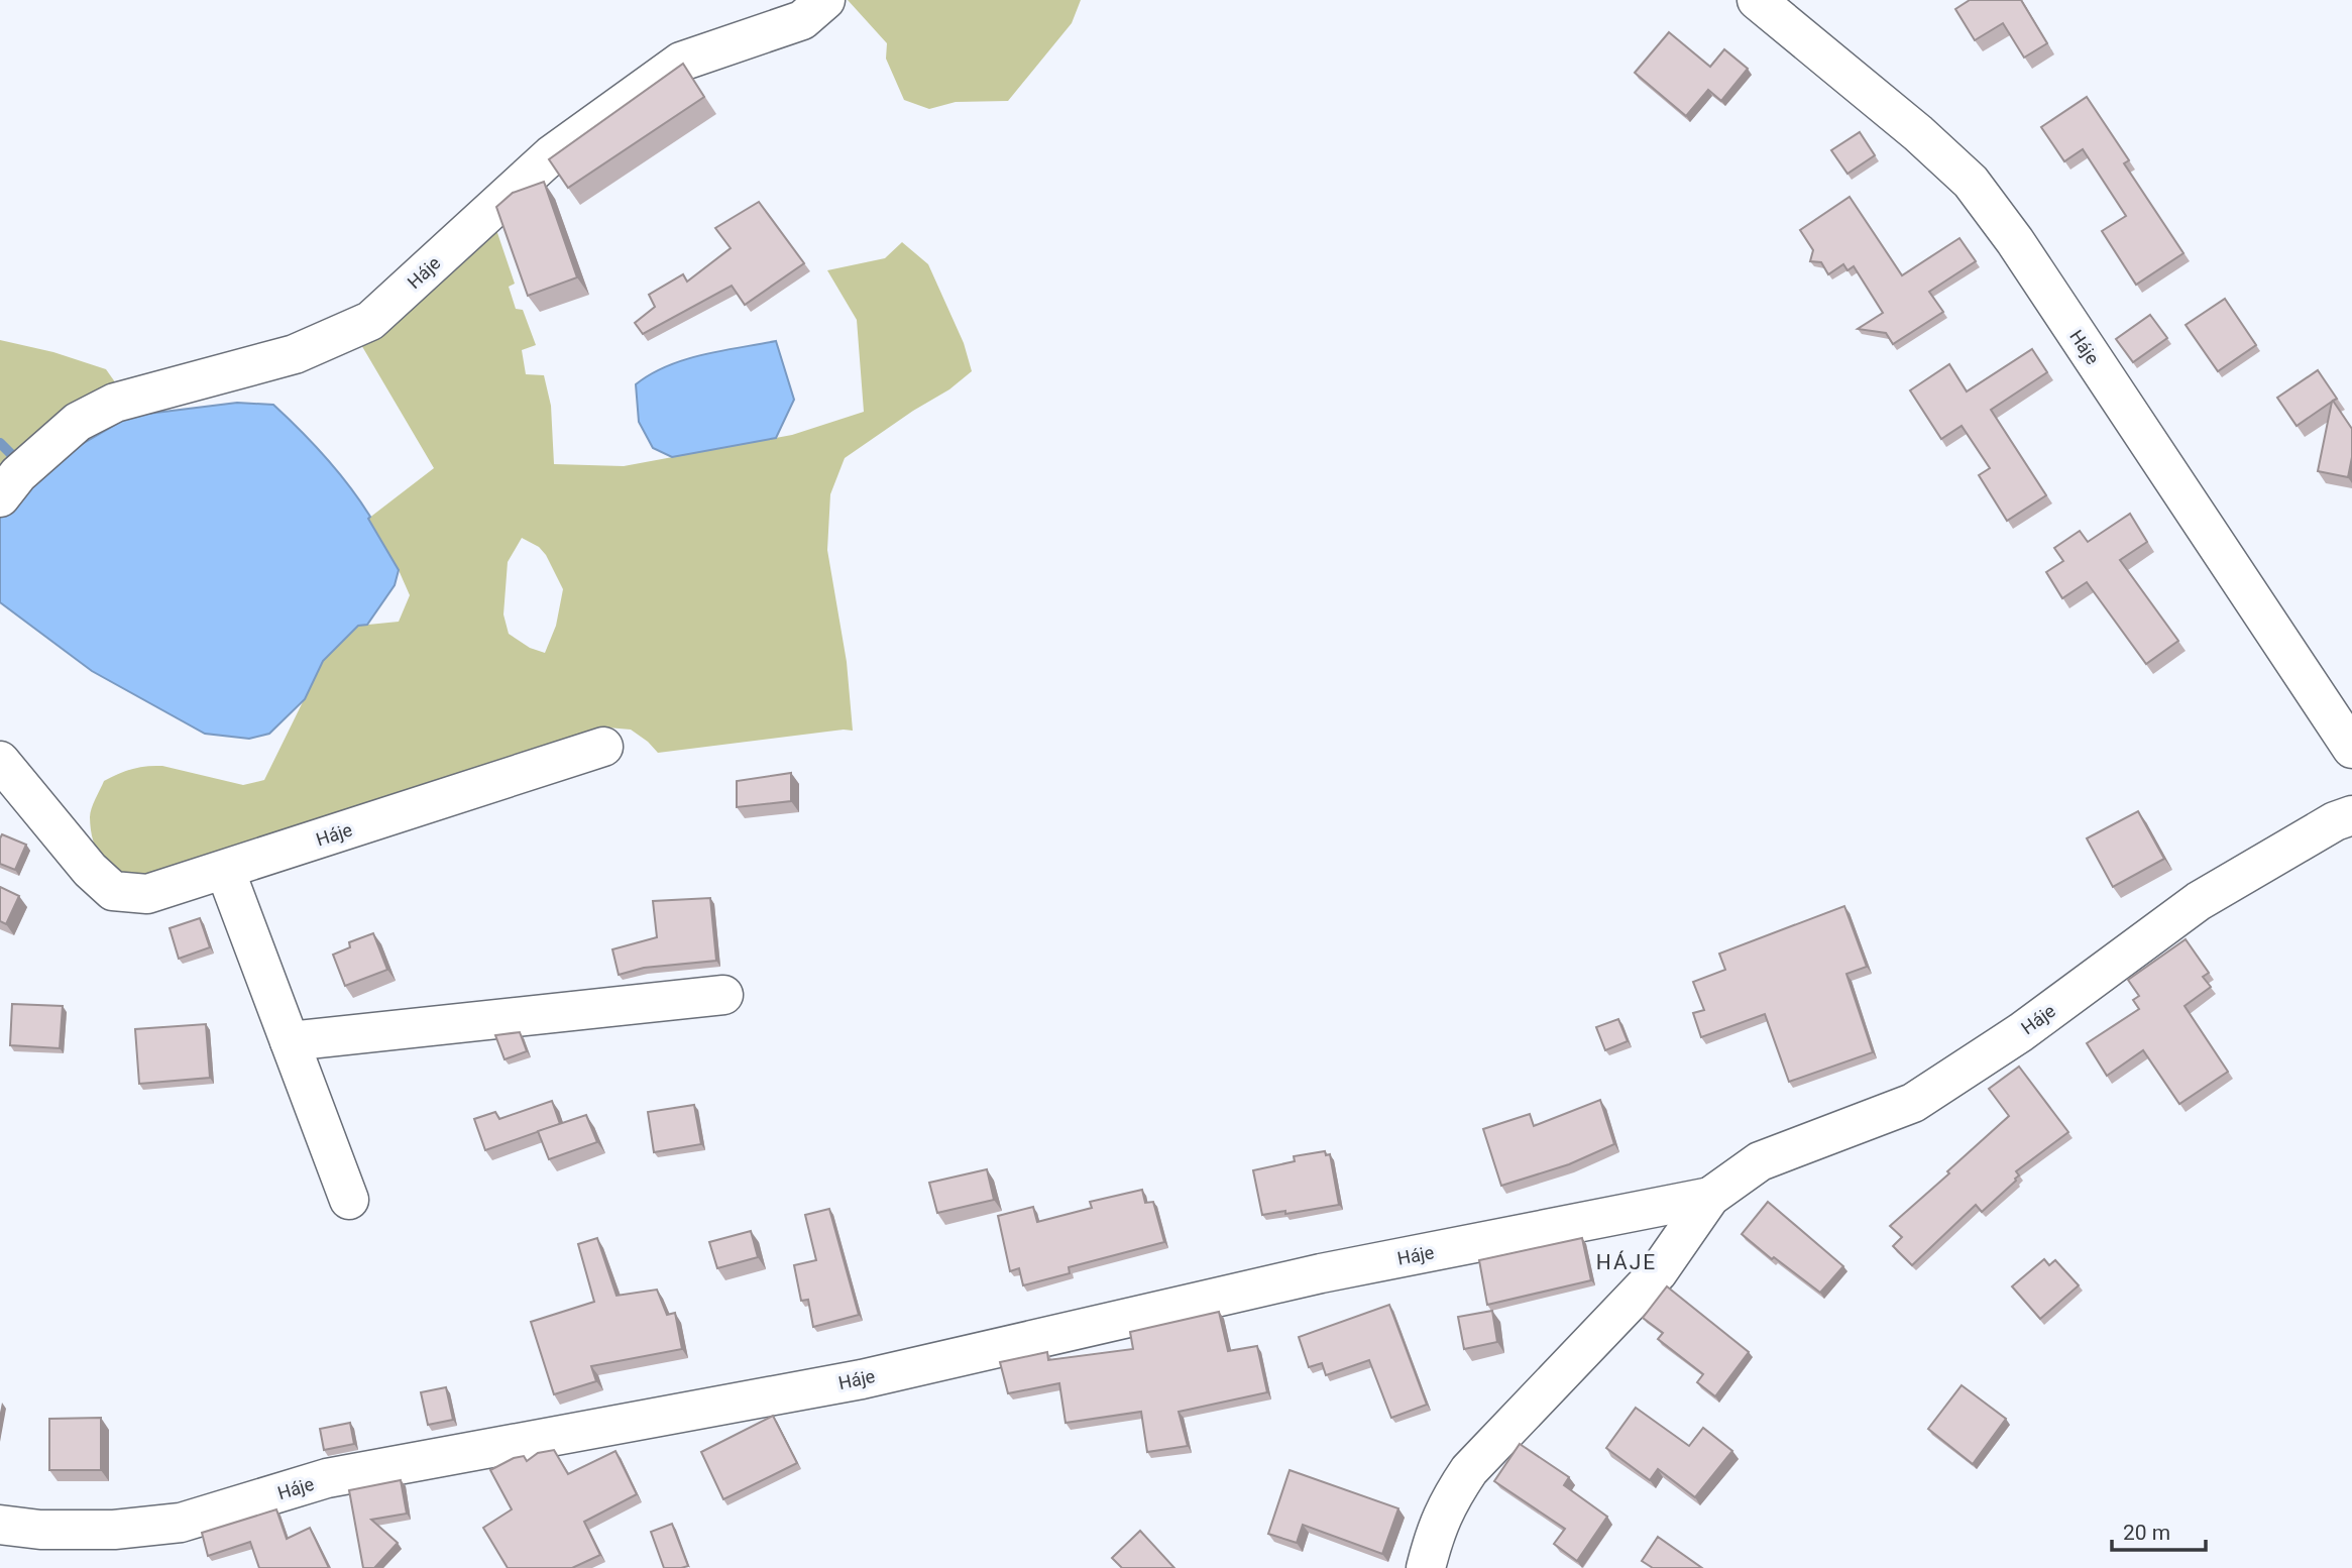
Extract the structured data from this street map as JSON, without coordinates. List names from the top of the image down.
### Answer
{
  "streets": {
    "street": ["Háje"]
  },
  "districts": ["HÁJE"],
  "scale_bar": "20 m"
}
